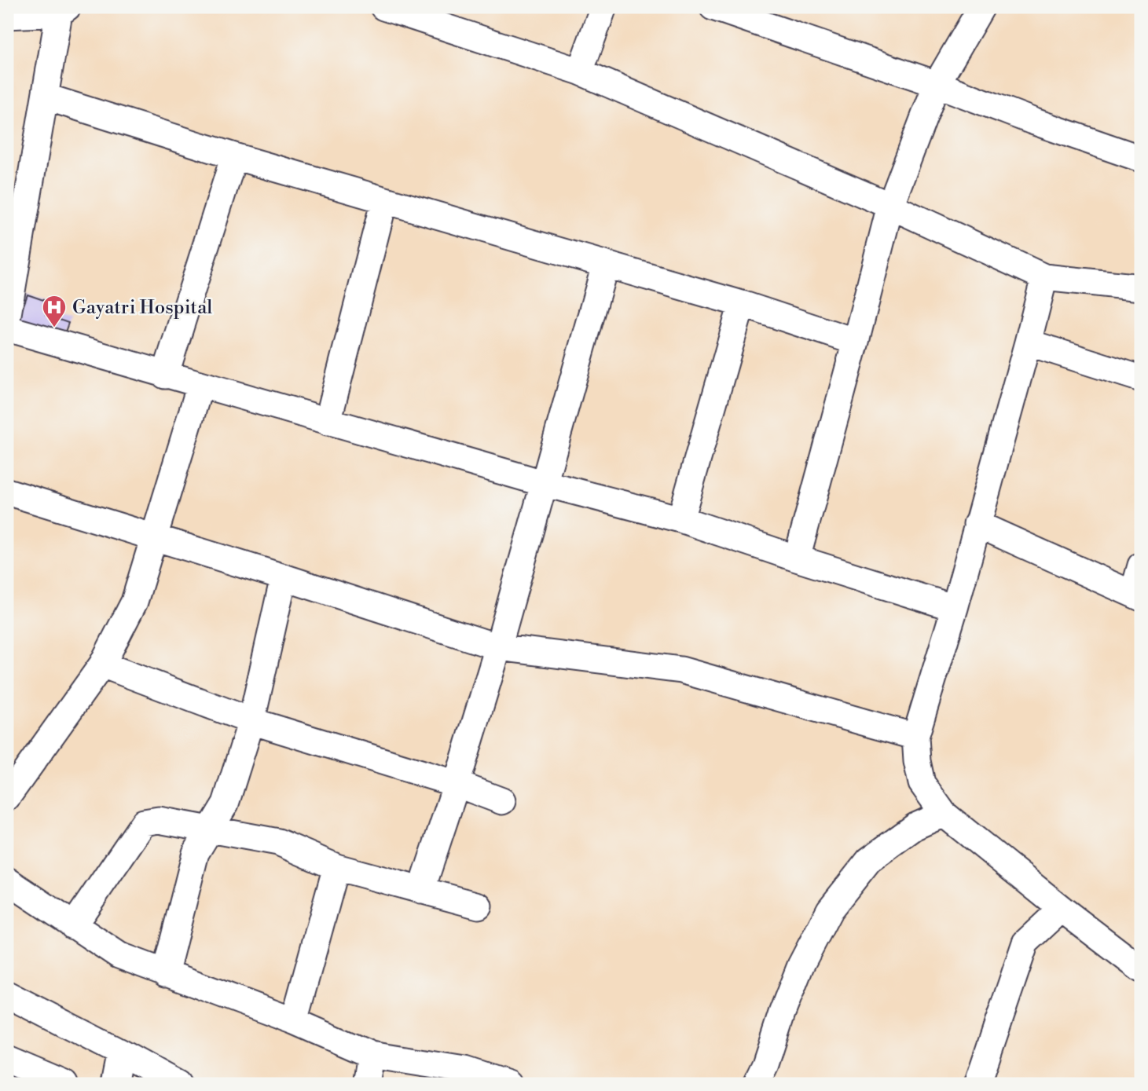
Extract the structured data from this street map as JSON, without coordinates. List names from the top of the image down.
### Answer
{
  "places": {
    "hospital": ["Gayatri Hospital"]
  }
}
